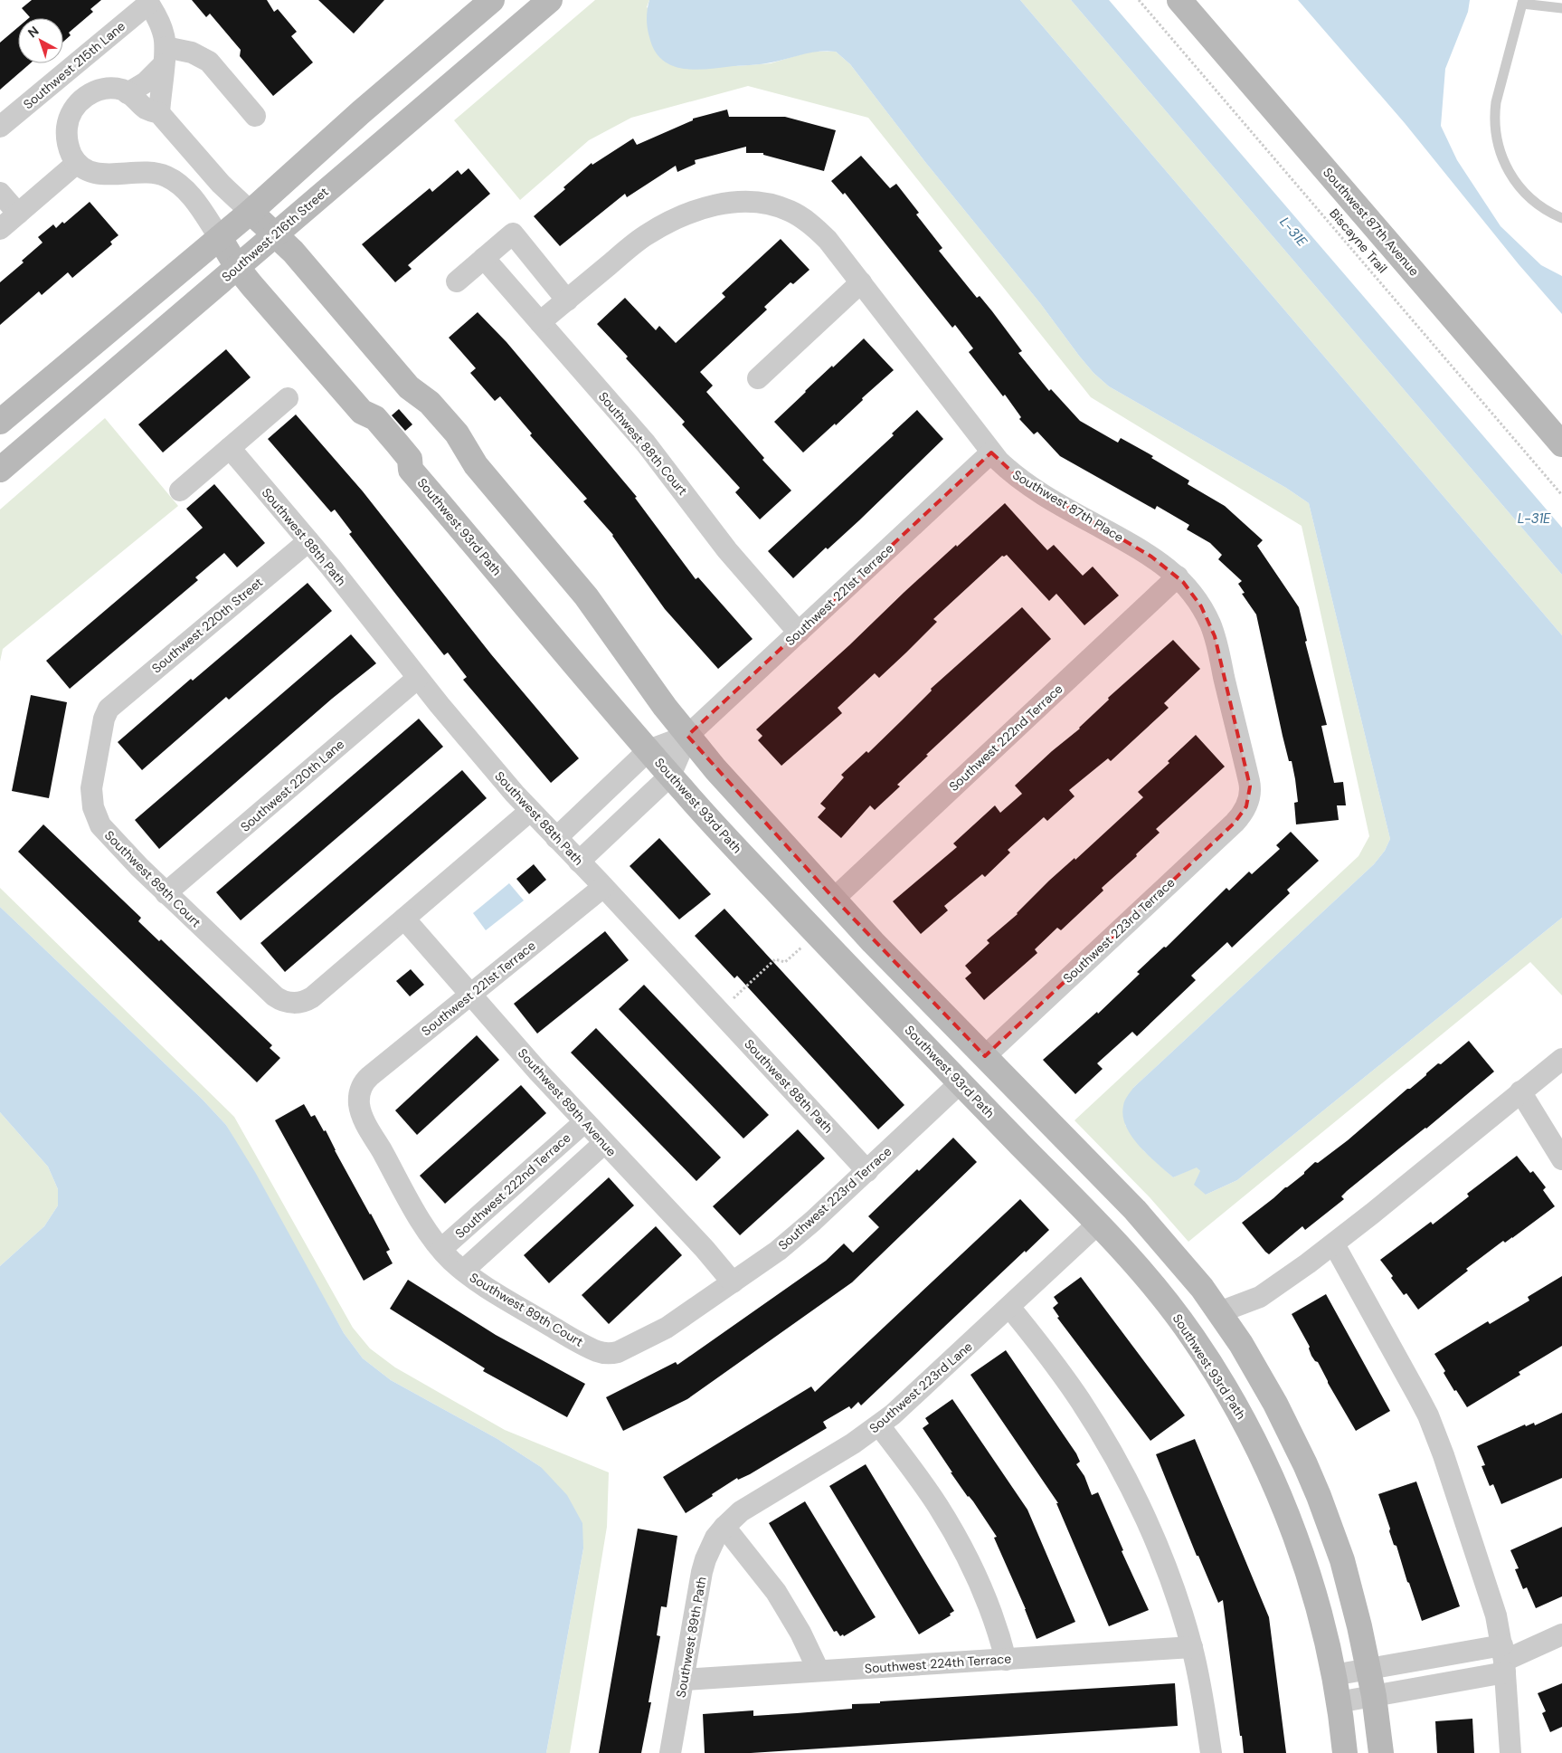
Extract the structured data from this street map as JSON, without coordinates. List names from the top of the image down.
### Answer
{
  "streets": {
    "street": [
      "Southwest 215th Lane",
      "Southwest 87th Avenue",
      "Southwest 216th Street",
      "Southwest 88th Court",
      "Southwest 87th Place",
      "Southwest 93rd Path",
      "Southwest 88th Path",
      "Southwest 221st Terrace",
      "Southwest 220th Street",
      "Southwest 222nd Terrace",
      "Southwest 220th Lane",
      "Southwest 89th Court",
      "Southwest 223rd Terrace",
      "Southwest 89th Avenue",
      "Southwest 223rd Lane",
      "Southwest 89th Path",
      "Southwest 224th Terrace"
    ],
    "path": ["Biscayne Trail"]
  },
  "crossings": [
    ["Southwest 216th Street", "Southwest 93rd Path"],
    ["Southwest 88th Court", "Southwest 221st Terrace"],
    ["Southwest 87th Place", "Southwest 221st Terrace"],
    ["Southwest 87th Place", "Southwest 222nd Terrace"],
    ["Southwest 87th Place", "Southwest 223rd Terrace"],
    ["Southwest 93rd Path", "Southwest 221st Terrace"],
    ["Southwest 93rd Path", "Southwest 223rd Terrace"],
    ["Southwest 93rd Path", "Southwest 223rd Lane"],
    ["Southwest 88th Path", "Southwest 221st Terrace"],
    ["Southwest 88th Path", "Southwest 220th Street"],
    ["Southwest 88th Path", "Southwest 220th Lane"],
    ["Southwest 88th Path", "Southwest 223rd Terrace"],
    ["Southwest 221st Terrace", "Southwest 89th Court"],
    ["Southwest 221st Terrace", "Southwest 89th Avenue"],
    ["Southwest 220th Street", "Southwest 89th Court"],
    ["Southwest 222nd Terrace", "Southwest 89th Court"],
    ["Southwest 222nd Terrace", "Southwest 89th Avenue"],
    ["Southwest 220th Lane", "Southwest 89th Court"],
    ["Southwest 89th Court", "Southwest 223rd Terrace"],
    ["Southwest 89th Court", "Southwest 89th Avenue"],
    ["Southwest 223rd Terrace", "Southwest 89th Avenue"],
    ["Southwest 223rd Lane", "Southwest 89th Path"],
    ["Southwest 89th Path", "Southwest 224th Terrace"]
  ],
  "water": ["L-31E"],
  "north": "top left"
}
